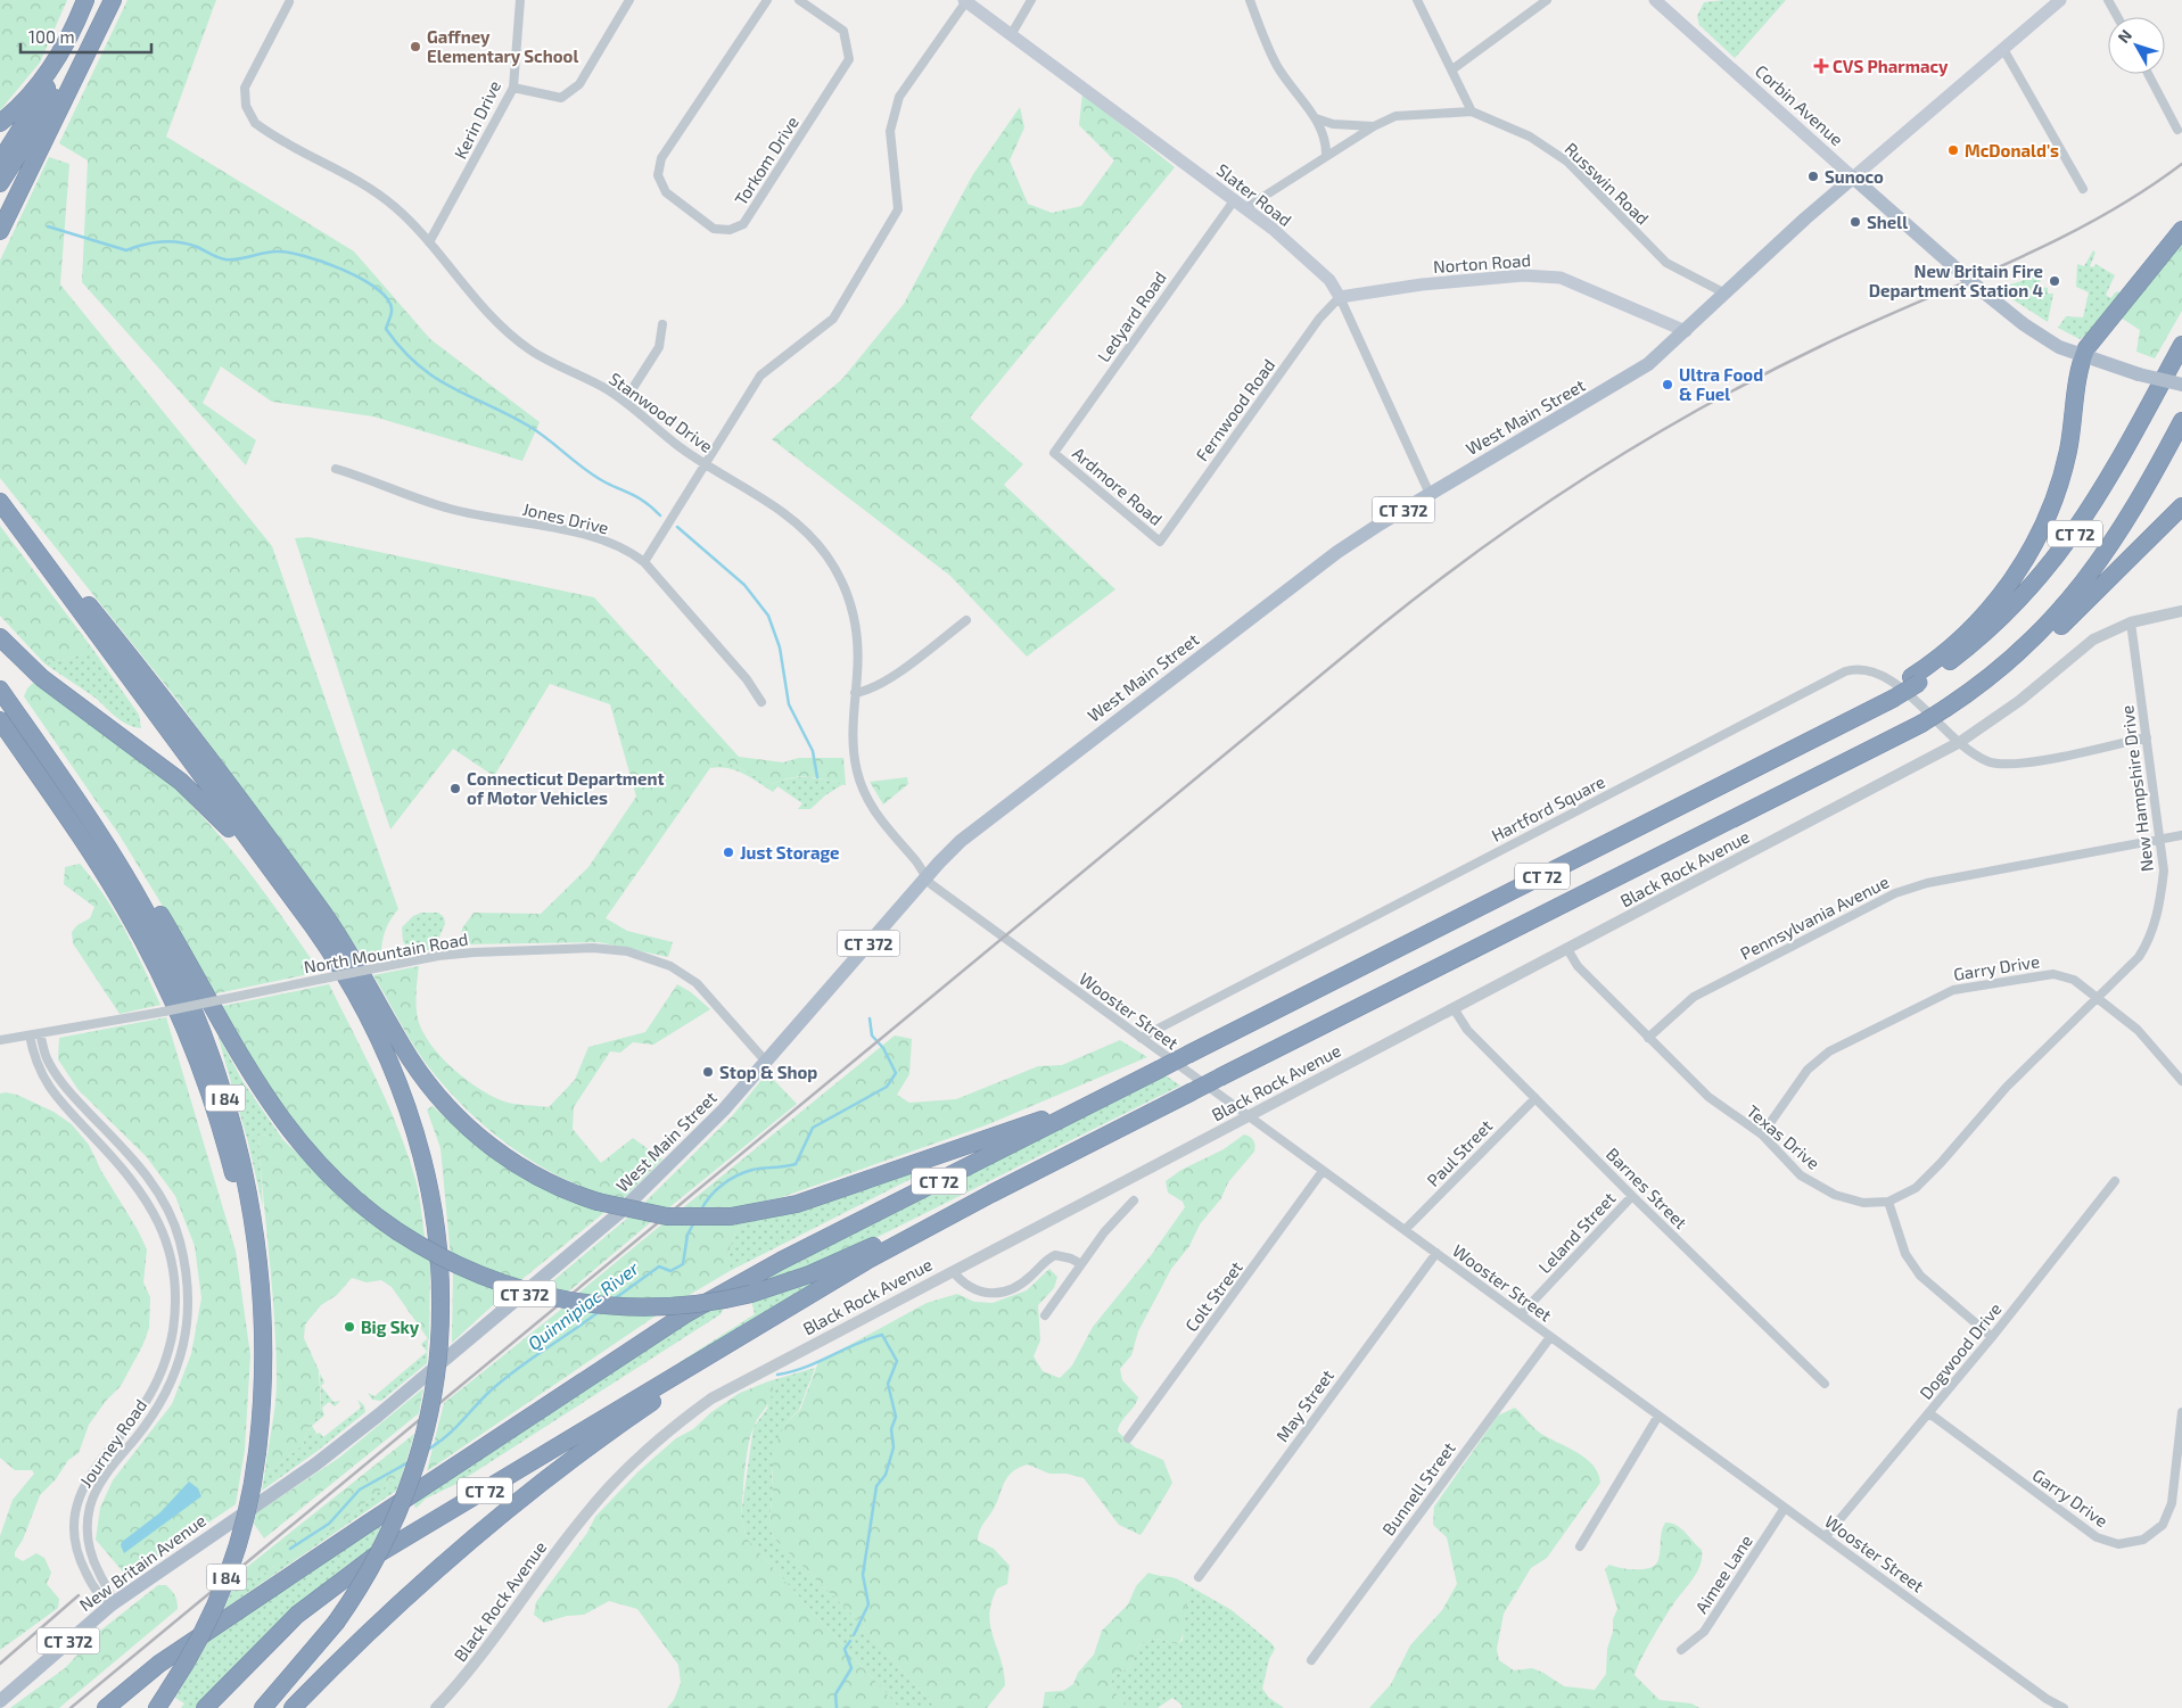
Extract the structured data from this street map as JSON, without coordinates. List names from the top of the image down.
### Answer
{
  "streets": {
    "highway": ["CT 72", "I 84"],
    "main road": [
      "Corbin Avenue",
      "Slater Road",
      "Norton Road",
      "West Main Street",
      "CT 372",
      "New Britain Avenue"
    ],
    "street": [
      "Kerin Drive",
      "Torkom Drive",
      "Russwin Road",
      "Ledyard Road",
      "Fernwood Road",
      "Stanwood Drive",
      "Ardmore Road",
      "Jones Drive",
      "New Hampshire Drive",
      "Hartford Square",
      "Black Rock Avenue",
      "Pennsylvania Avenue",
      "North Mountain Road",
      "Garry Drive",
      "Wooster Street",
      "Texas Drive",
      "Paul Street",
      "Barnes Street",
      "Leland Street",
      "Colt Street",
      "Dogwood Drive",
      "May Street",
      "Journey Road",
      "Bunnell Street",
      "Aimee Lane"
    ]
  },
  "crossings": [
    ["Corbin Avenue", "West Main Street"],
    ["Kerin Drive", "Stanwood Drive"],
    ["Russwin Road", "Slater Road"],
    ["Russwin Road", "West Main Street"],
    ["Slater Road", "Norton Road"],
    ["Slater Road", "Ledyard Road"],
    ["Slater Road", "Fernwood Road"],
    ["Slater Road", "West Main Street"],
    ["Norton Road", "Fernwood Road"],
    ["Norton Road", "West Main Street"],
    ["Ledyard Road", "Ardmore Road"],
    ["Fernwood Road", "Ardmore Road"],
    ["Stanwood Drive", "West Main Street"],
    ["Stanwood Drive", "Wooster Street"],
    ["West Main Street", "North Mountain Road"],
    ["West Main Street", "Wooster Street"],
    ["West Main Street", "New Britain Avenue"],
    ["New Hampshire Drive", "Hartford Square"],
    ["New Hampshire Drive", "Black Rock Avenue"],
    ["New Hampshire Drive", "Pennsylvania Avenue"],
    ["New Hampshire Drive", "Garry Drive"],
    ["New Hampshire Drive", "Texas Drive"],
    ["Hartford Square", "Black Rock Avenue"],
    ["Hartford Square", "Wooster Street"],
    ["Black Rock Avenue", "Wooster Street"],
    ["Black Rock Avenue", "Texas Drive"],
    ["Black Rock Avenue", "Barnes Street"],
    ["Pennsylvania Avenue", "Texas Drive"],
    ["North Mountain Road", "Journey Road"],
    ["Garry Drive", "Texas Drive"],
    ["Garry Drive", "Dogwood Drive"],
    ["Wooster Street", "Paul Street"],
    ["Wooster Street", "Leland Street"],
    ["Wooster Street", "Colt Street"],
    ["Wooster Street", "Dogwood Drive"],
    ["Wooster Street", "May Street"],
    ["Wooster Street", "Bunnell Street"],
    ["Wooster Street", "Aimee Lane"],
    ["Paul Street", "Barnes Street"],
    ["Barnes Street", "Leland Street"],
    ["Journey Road", "New Britain Avenue"]
  ],
  "water": ["Quinnipiac River"],
  "places": {
    "other": [
      "Gaffney Elementary School",
      "McDonald's",
      "Sunoco",
      "Shell",
      "New Britain Fire Department Station 4",
      "Ultra Food & Fuel",
      "Connecticut Department of Motor Vehicles",
      "Just Storage",
      "Stop & Shop",
      "Big Sky"
    ],
    "health": ["CVS Pharmacy"]
  },
  "scale_bar": "100 m",
  "north": "top left"
}
